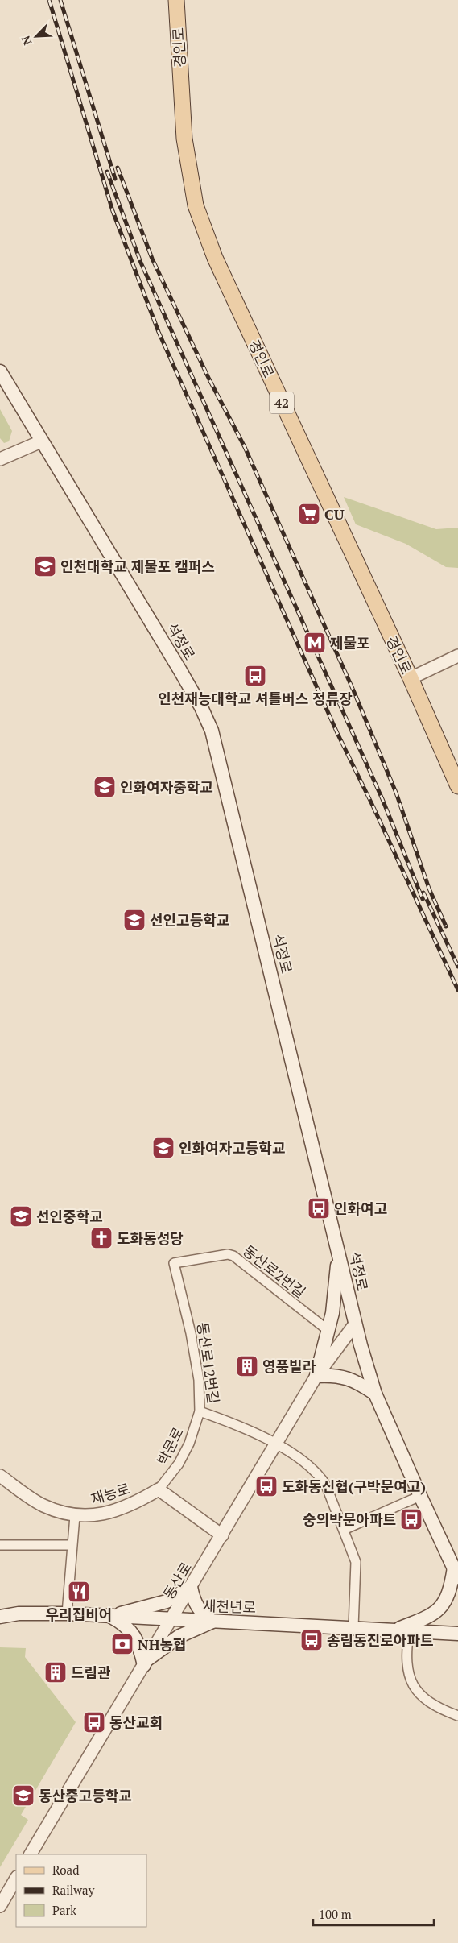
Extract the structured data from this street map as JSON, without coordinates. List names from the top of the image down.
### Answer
{
  "streets": {
    "main road": [
      "경인로",
      "42",
      "석정로",
      "새천년로"
    ],
    "street": [
      "동산로2번길",
      "동산로12번길",
      "박문로",
      "재능로",
      "동산로"
    ]
  },
  "crossings": [
    ["석정로", "동산로"],
    ["동산로2번길", "동산로12번길"],
    ["동산로12번길", "박문로"],
    ["동산로12번길", "동산로"],
    ["동산로12번길", "새천년로"],
    ["박문로", "재능로"],
    ["동산로", "새천년로"]
  ],
  "places": {
    "supermarket": ["CU"],
    "school or university": [
      "인천대학교 제물포 캠퍼스",
      "인화여자중학교",
      "선인고등학교",
      "인화여자고등학교",
      "선인중학교",
      "동산중고등학교"
    ],
    "metro station": ["제물포"],
    "bus stop": [
      "인천재능대학교 셔틀버스 정류장",
      "인화여고",
      "도화동신협(구박문여고)",
      "숭의박문아파트",
      "송림동진로아파트",
      "동산교회"
    ],
    "church": ["도화동성당"],
    "building": ["영풍빌라", "드림관"],
    "restaurant": ["우리집비어"],
    "bank": ["NH농협"]
  },
  "legend": ["Road", "Railway", "Park"],
  "scale_bar": "100 m",
  "north": "bottom left"
}
